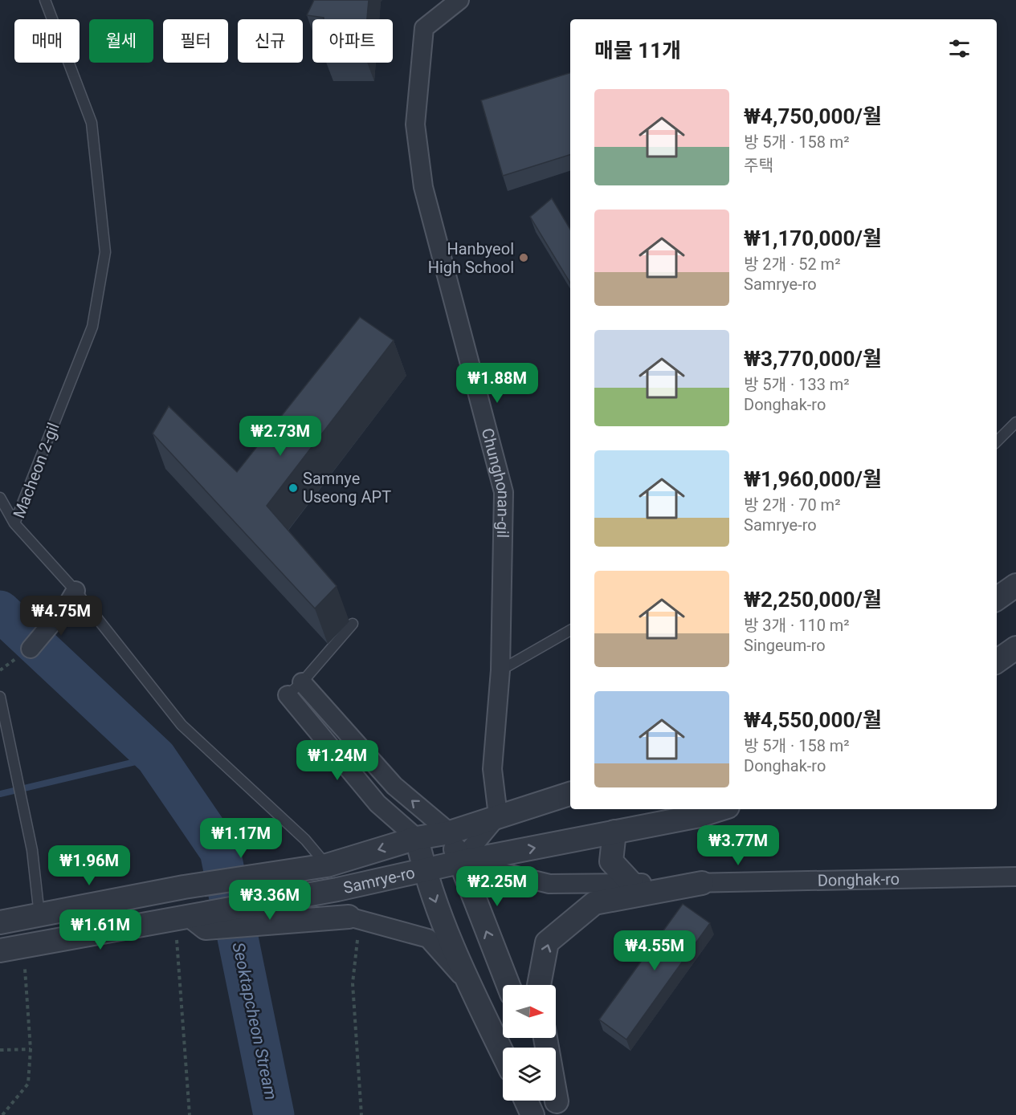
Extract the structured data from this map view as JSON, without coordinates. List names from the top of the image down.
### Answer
{
  "streets": {
    "street": ["Chunghonan-gil", "Donghak-ro", "Samrye-ro"],
    "lane": ["Macheon 2-gil"]
  },
  "crossings": [
    ["Macheon 2-gil", "Samrye-ro"],
    ["Chunghonan-gil", "Samrye-ro"],
    ["Donghak-ro", "Samrye-ro"]
  ],
  "water": ["Seoktapcheon Stream"],
  "places": ["Hanbyeol High School", "Samnye Useong APT"],
  "north": "right",
  "page": {
    "chip": [
      "매매",
      "월세",
      "필터",
      "신규",
      "아파트"
    ],
    "heading": "매물 11개",
    "list": [
      {
        "name": "₩4,750,000/월",
        "note": "방 5개 · 158 m² · 주택"
      },
      {
        "name": "₩1,170,000/월",
        "note": "방 2개 · 52 m² · Samrye-ro"
      },
      {
        "name": "₩3,770,000/월",
        "note": "방 5개 · 133 m² · Donghak-ro"
      },
      {
        "name": "₩1,960,000/월",
        "note": "방 2개 · 70 m² · Samrye-ro"
      },
      {
        "name": "₩2,250,000/월",
        "note": "방 3개 · 110 m² · Singeum-ro"
      },
      {
        "name": "₩4,550,000/월",
        "note": "방 5개 · 158 m² · Donghak-ro"
      }
    ],
    "price": [
      "₩1.88M",
      "₩2.73M",
      "₩4.75M",
      "₩1.24M",
      "₩1.17M",
      "₩3.77M",
      "₩1.96M",
      "₩2.25M",
      "₩3.36M",
      "₩1.61M",
      "₩4.55M"
    ]
  }
}
